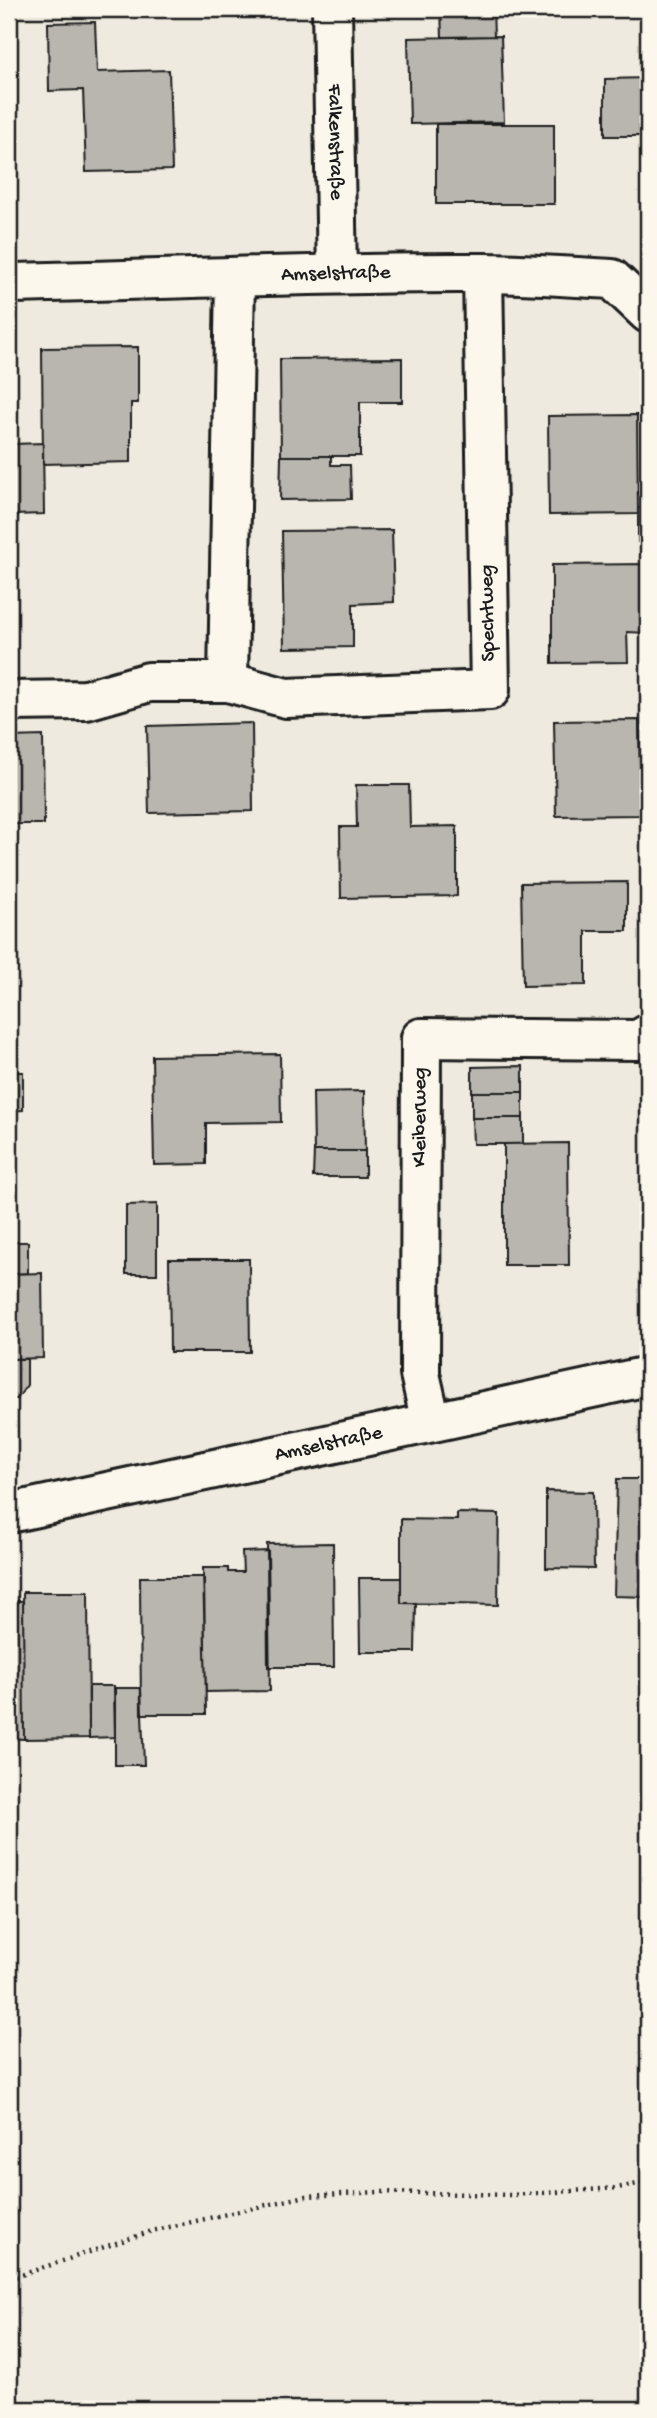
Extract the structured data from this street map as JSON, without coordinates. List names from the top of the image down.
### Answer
{
  "streets": {
    "street": [
      "Falkenstraße",
      "Amselstraße",
      "Spechtweg",
      "Kleiberweg"
    ]
  },
  "crossings": [
    ["Falkenstraße", "Amselstraße"],
    ["Amselstraße", "Spechtweg"],
    ["Amselstraße", "Kleiberweg"]
  ]
}
